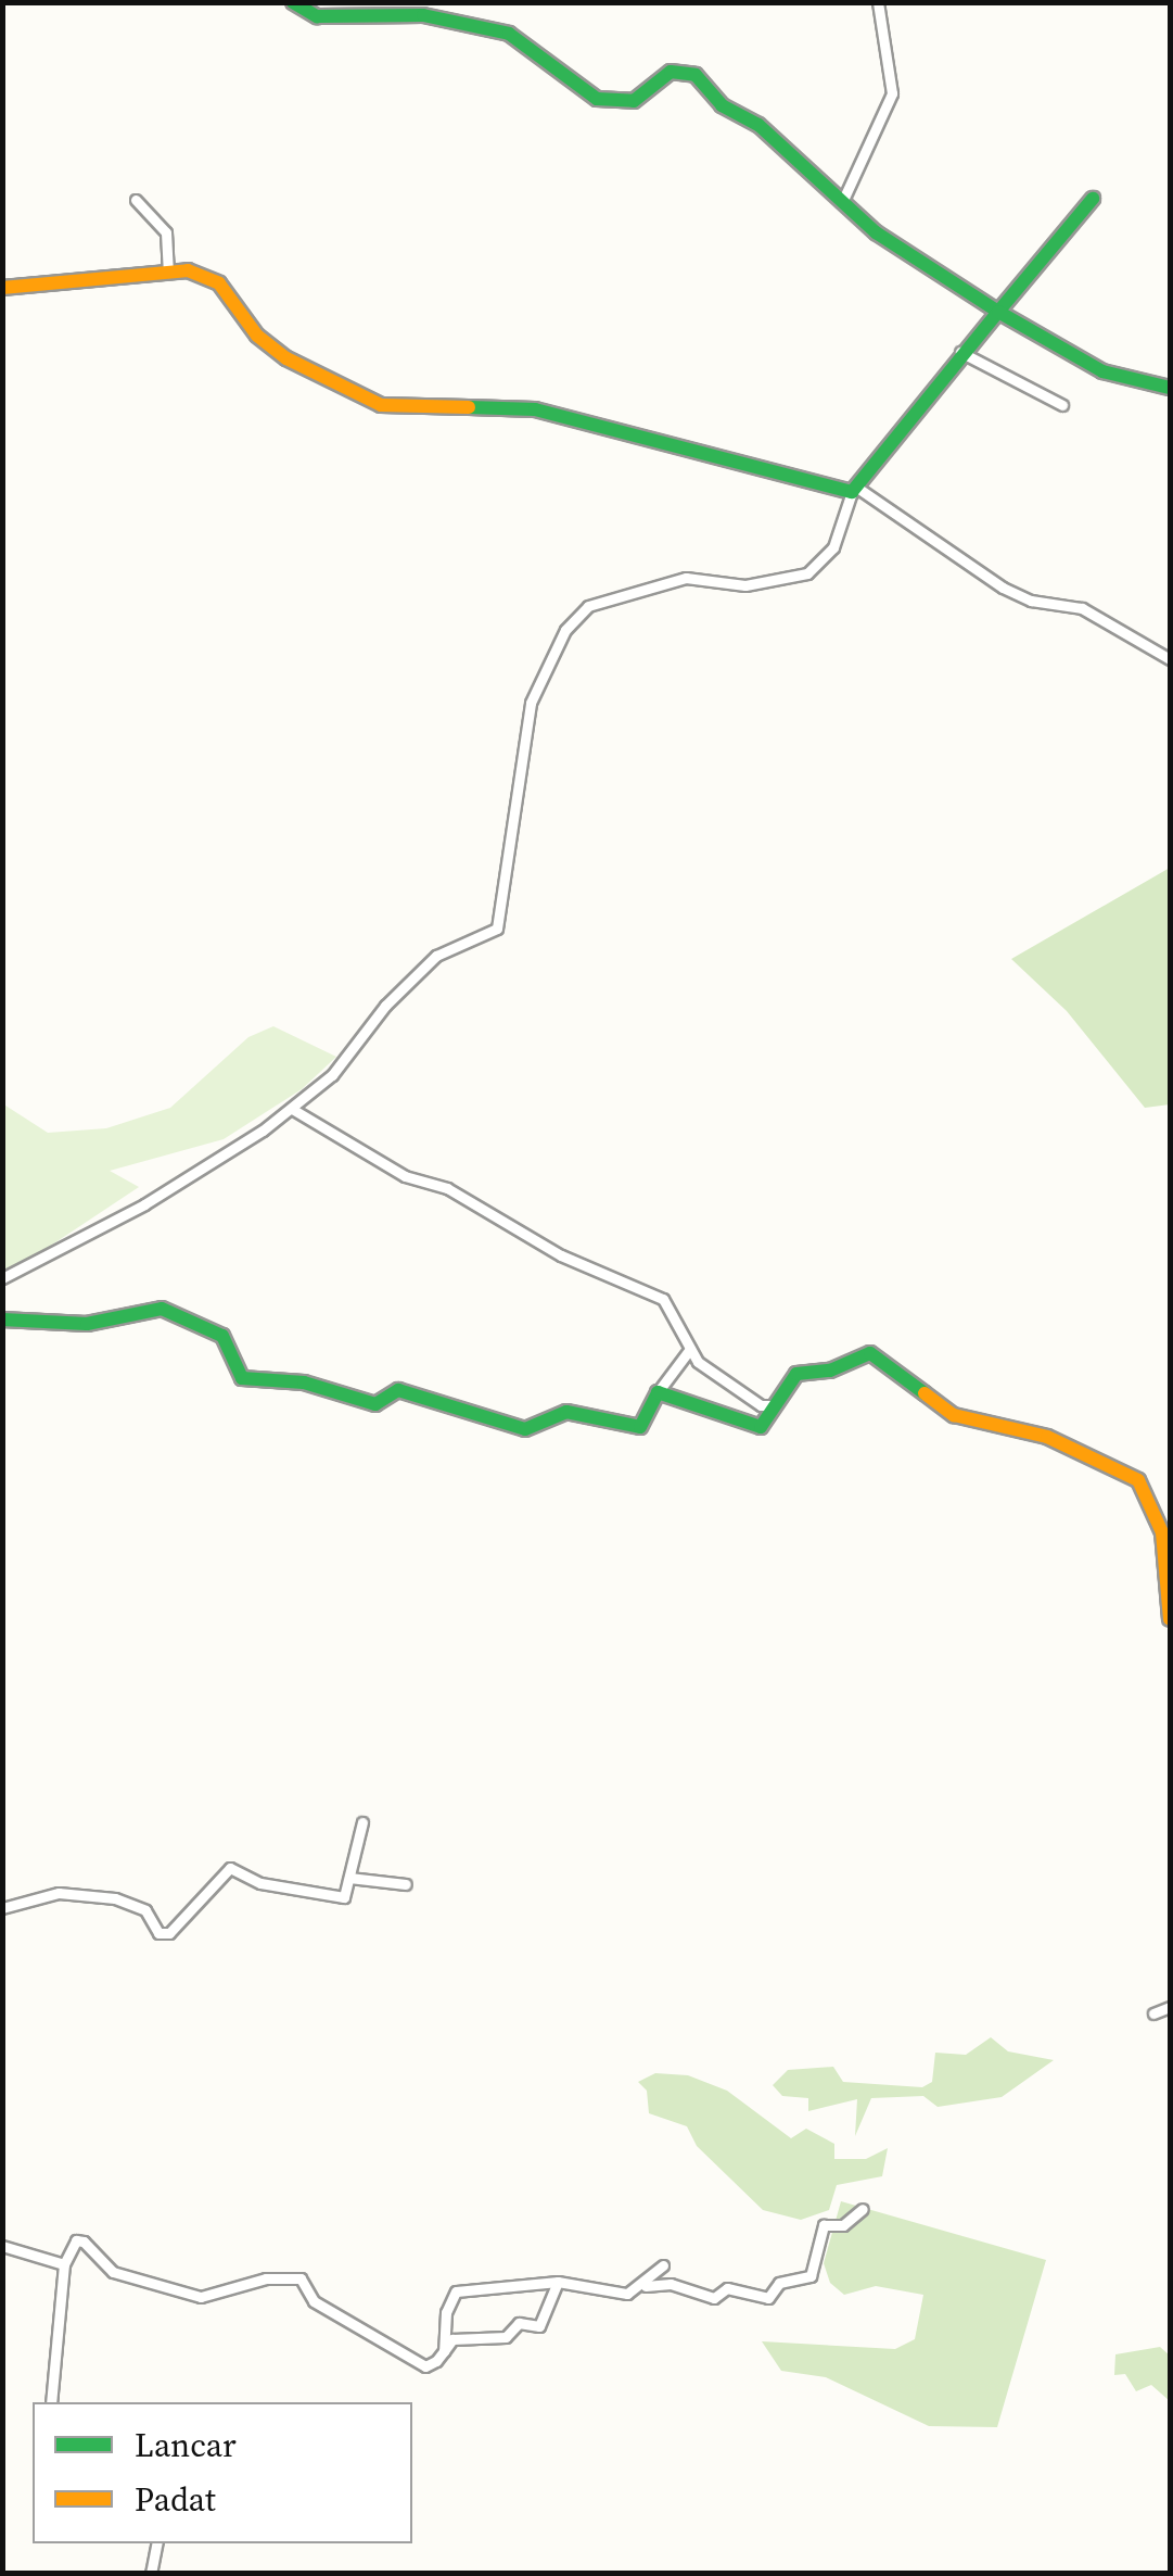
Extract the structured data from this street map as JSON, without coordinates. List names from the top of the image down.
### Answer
{
  "legend": ["Lancar", "Padat"]
}
